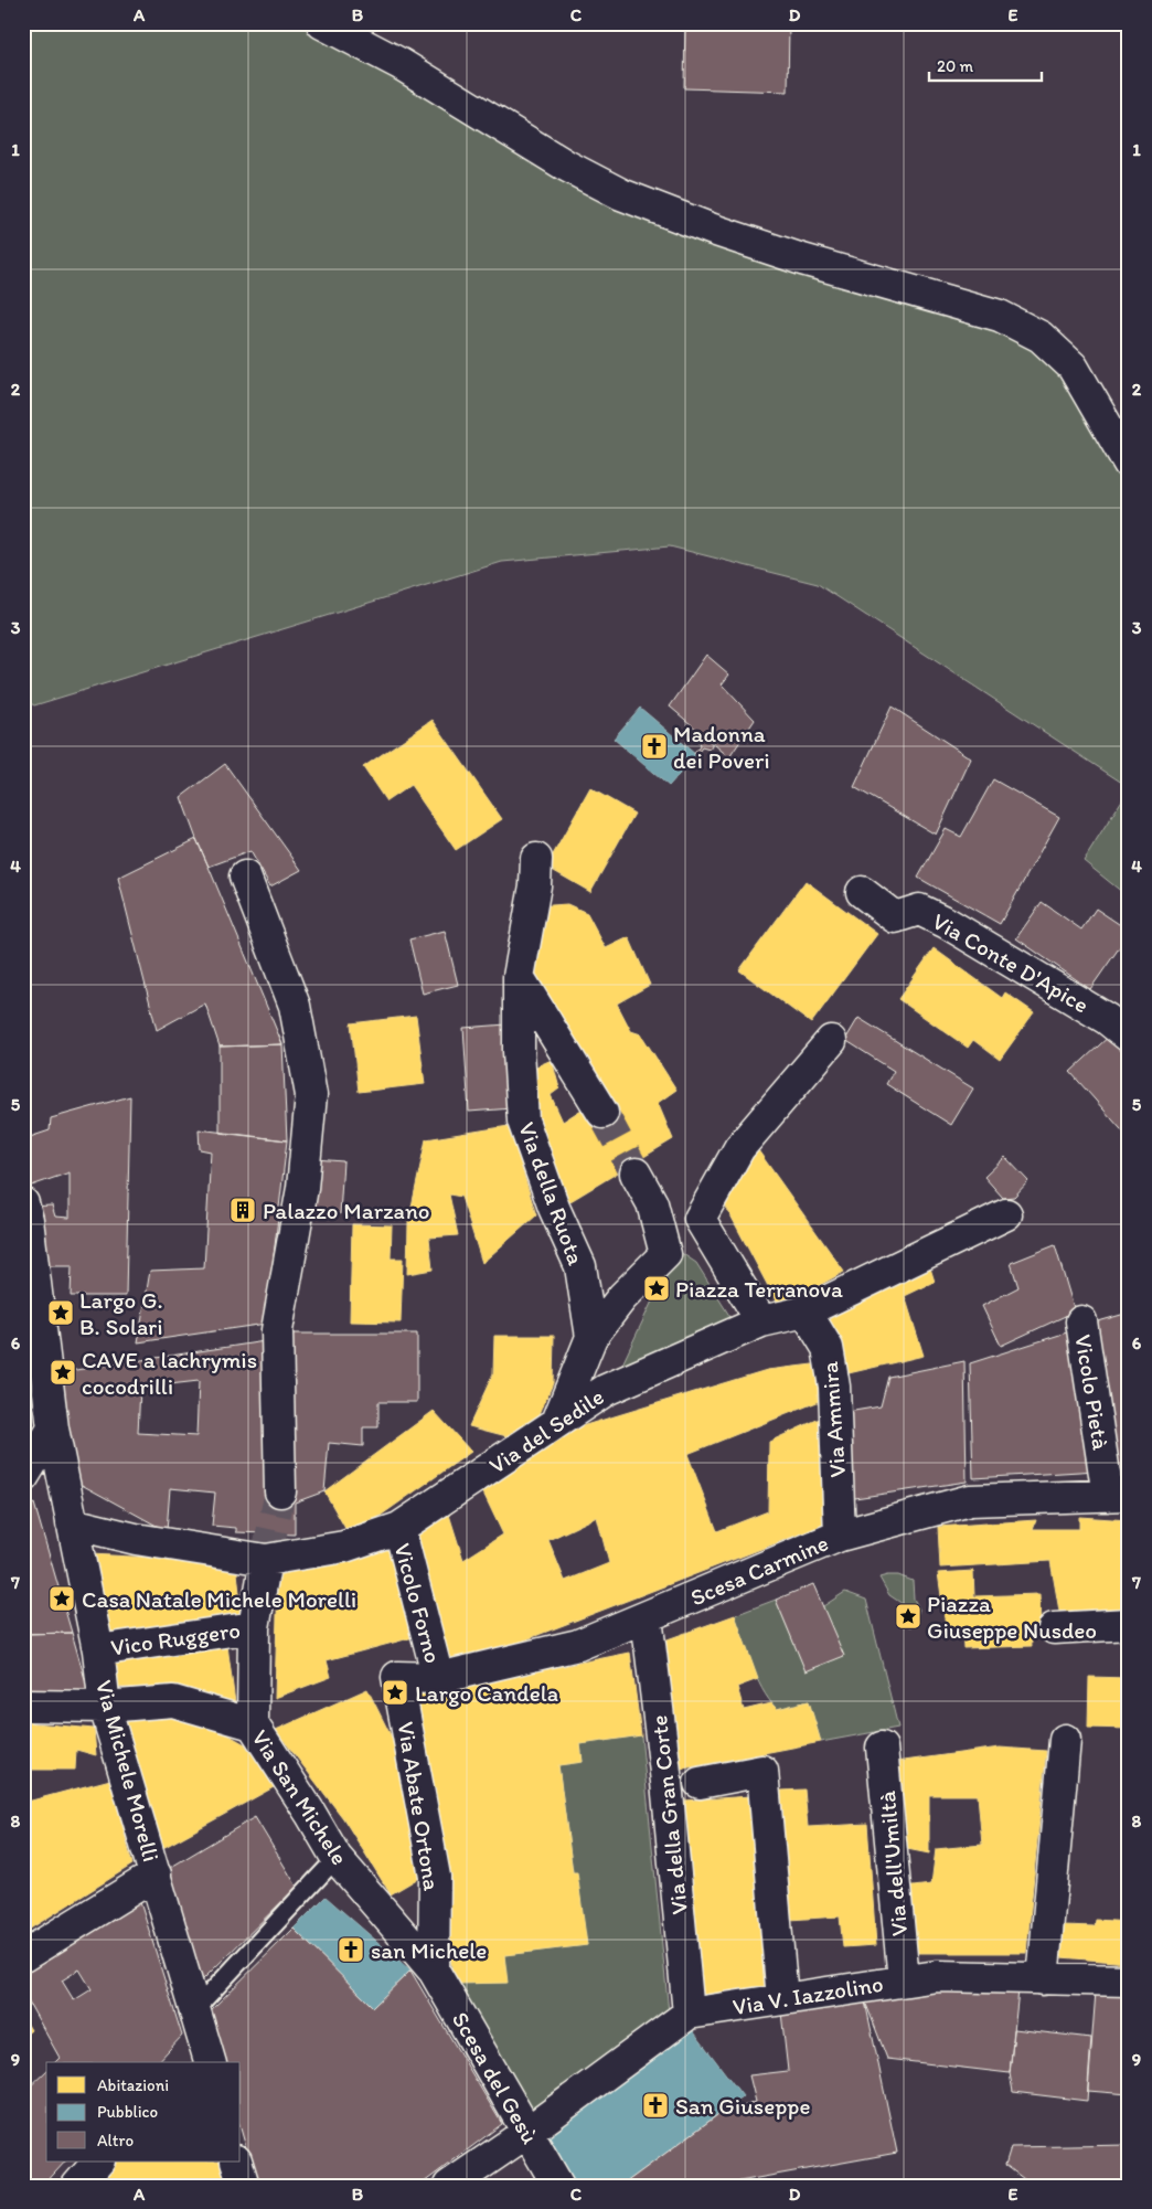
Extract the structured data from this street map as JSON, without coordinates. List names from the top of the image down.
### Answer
{
  "streets": {
    "street": [
      "Via Conte D'Apice",
      "Via della Ruota",
      "Vicolo Pietà",
      "Via Ammira",
      "Via del Sedile",
      "Scesa Carmine",
      "Vicolo Forno",
      "Vico Ruggero",
      "Via Michele Morelli",
      "Via San Michele",
      "Via Abate Ortona",
      "Via della Gran Corte",
      "Via dell'Umiltà",
      "Via V. Iazzolino",
      "Scesa del Gesù"
    ]
  },
  "crossings": [
    ["Vicolo Pietà", "Scesa Carmine"],
    ["Via Ammira", "Via del Sedile"],
    ["Via Ammira", "Scesa Carmine"],
    ["Via del Sedile", "Vicolo Forno"],
    ["Via del Sedile", "Via Michele Morelli"],
    ["Via del Sedile", "Via San Michele"],
    ["Scesa Carmine", "Vicolo Forno"],
    ["Scesa Carmine", "Via Abate Ortona"],
    ["Scesa Carmine", "Via della Gran Corte"],
    ["Vico Ruggero", "Via Michele Morelli"],
    ["Vico Ruggero", "Via San Michele"],
    ["Via San Michele", "Via Abate Ortona"],
    ["Via San Michele", "Scesa del Gesù"],
    ["Via Abate Ortona", "Scesa del Gesù"],
    ["Via della Gran Corte", "Via V. Iazzolino"],
    ["Via dell'Umiltà", "Via V. Iazzolino"],
    ["Via V. Iazzolino", "Scesa del Gesù"]
  ],
  "places": {
    "church": ["Madonna dei Poveri", "san Michele", "San Giuseppe"],
    "building": ["Palazzo Marzano"],
    "place": [
      "Piazza Terranova",
      "Largo G. B. Solari",
      "CAVE a lachrymis cocodrilli",
      "Casa Natale Michele Morelli",
      "Piazza Giuseppe Nusdeo",
      "Largo Candela"
    ]
  },
  "legend": ["Abitazioni", "Pubblico", "Altro"],
  "scale_bar": "20 m",
  "grid": {
    "columns": [
      "A",
      "B",
      "C",
      "D",
      "E"
    ],
    "rows": [
      "1",
      "2",
      "3",
      "4",
      "5",
      "6",
      "7",
      "8",
      "9"
    ]
  }
}
